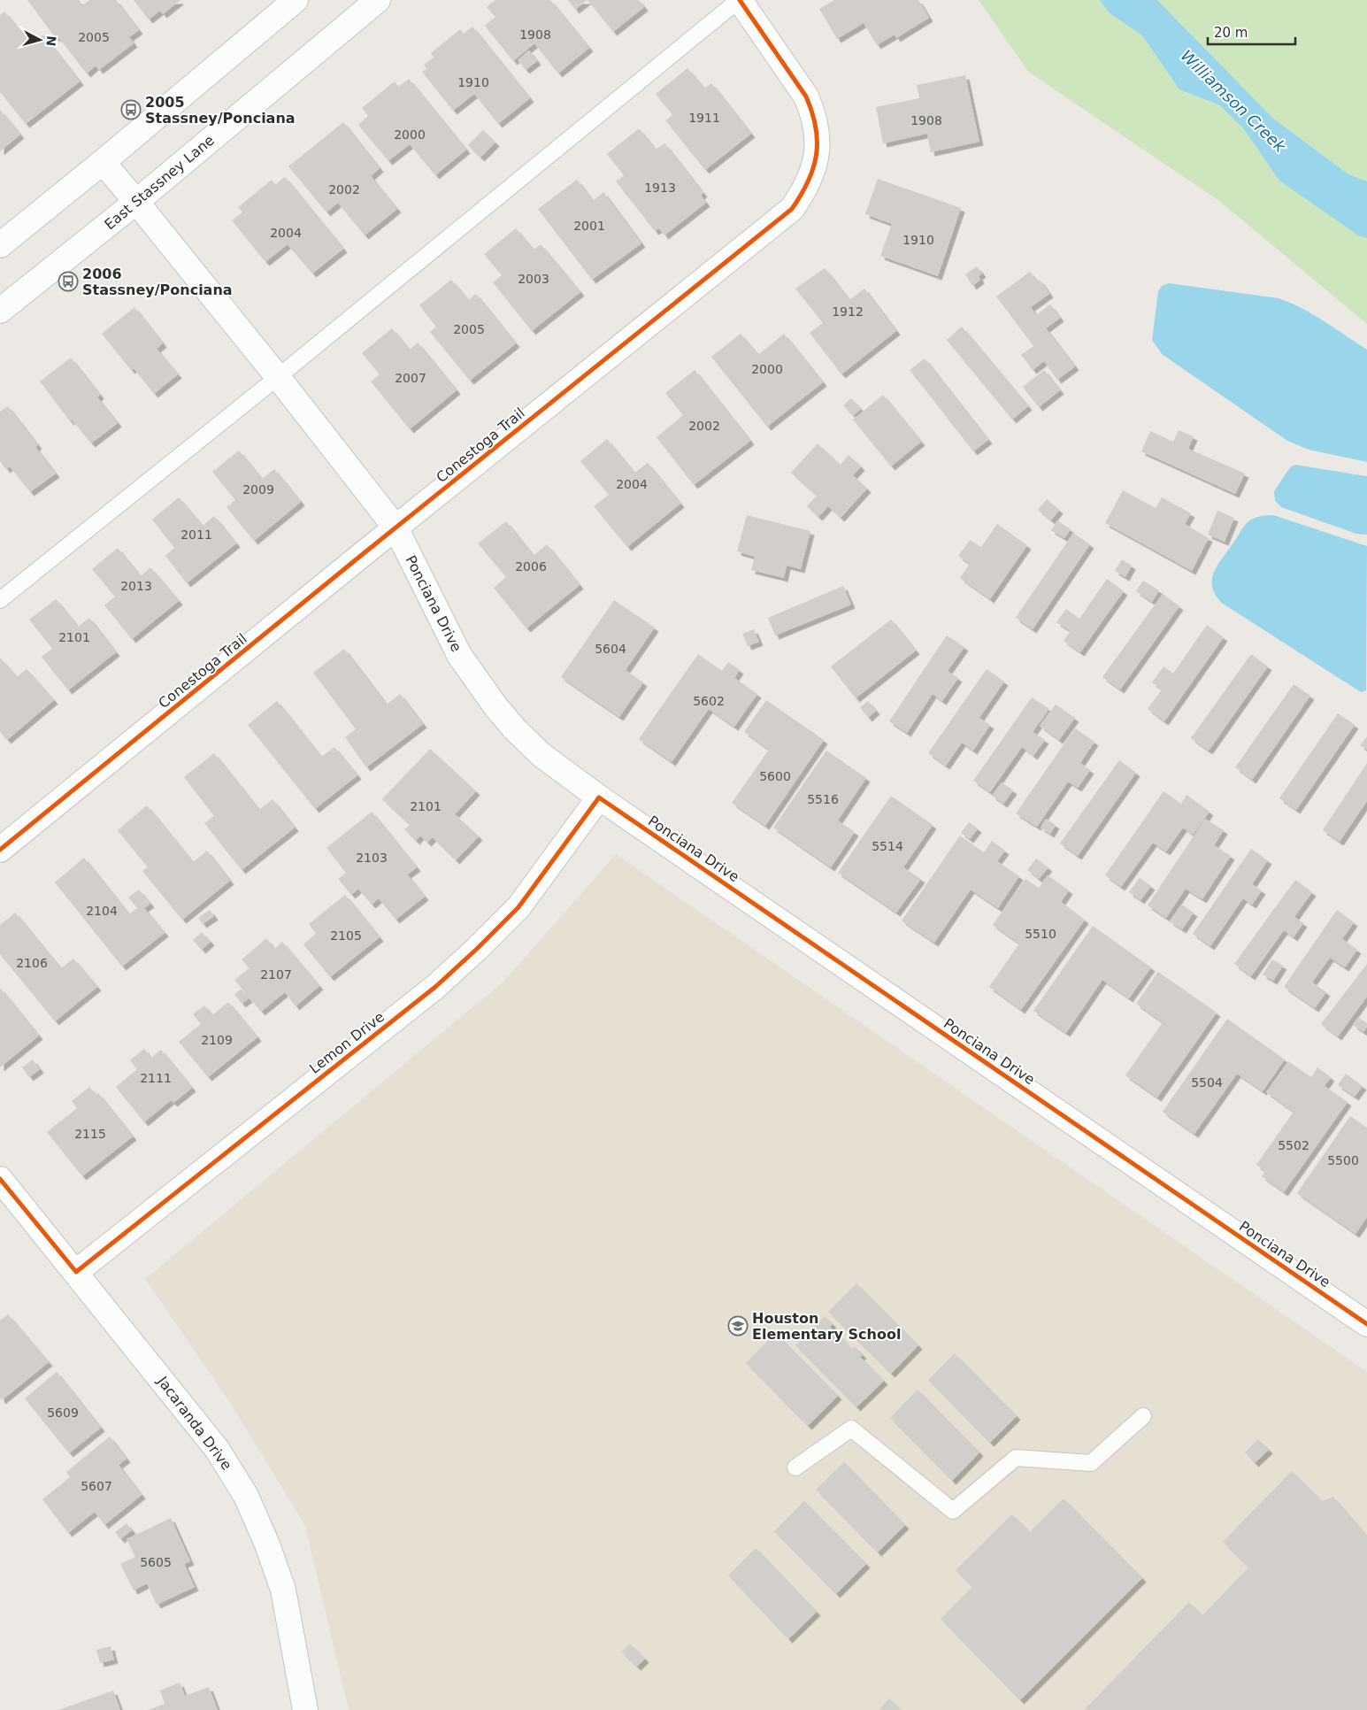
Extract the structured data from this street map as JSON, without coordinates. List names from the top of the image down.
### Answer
{
  "streets": {
    "street": [
      "East Stassney Lane",
      "Conestoga Trail",
      "Ponciana Drive",
      "Lemon Drive",
      "Jacaranda Drive"
    ]
  },
  "crossings": [
    ["East Stassney Lane", "Ponciana Drive"],
    ["Conestoga Trail", "Ponciana Drive"],
    ["Ponciana Drive", "Lemon Drive"],
    ["Lemon Drive", "Jacaranda Drive"]
  ],
  "water": ["Williamson Creek"],
  "places": {
    "bus stop": ["2005 Stassney/Ponciana", "2006 Stassney/Ponciana"],
    "school or university": ["Houston Elementary School"]
  },
  "house_numbers": [
    "1908",
    "2005",
    "1910",
    "1911",
    "1908",
    "2000",
    "1913",
    "2002",
    "2001",
    "2004",
    "1910",
    "2003",
    "1912",
    "2005",
    "2000",
    "2007",
    "2002",
    "2004",
    "2009",
    "2011",
    "2006",
    "2013",
    "2101",
    "5604",
    "5602",
    "5600",
    "5516",
    "2101",
    "5514",
    "2103",
    "2104",
    "5510",
    "2105",
    "2106",
    "2107",
    "2109",
    "2111",
    "5504",
    "2115",
    "5502",
    "5500",
    "5609",
    "5607",
    "5605"
  ],
  "scale_bar": "20 m",
  "north": "right"
}
